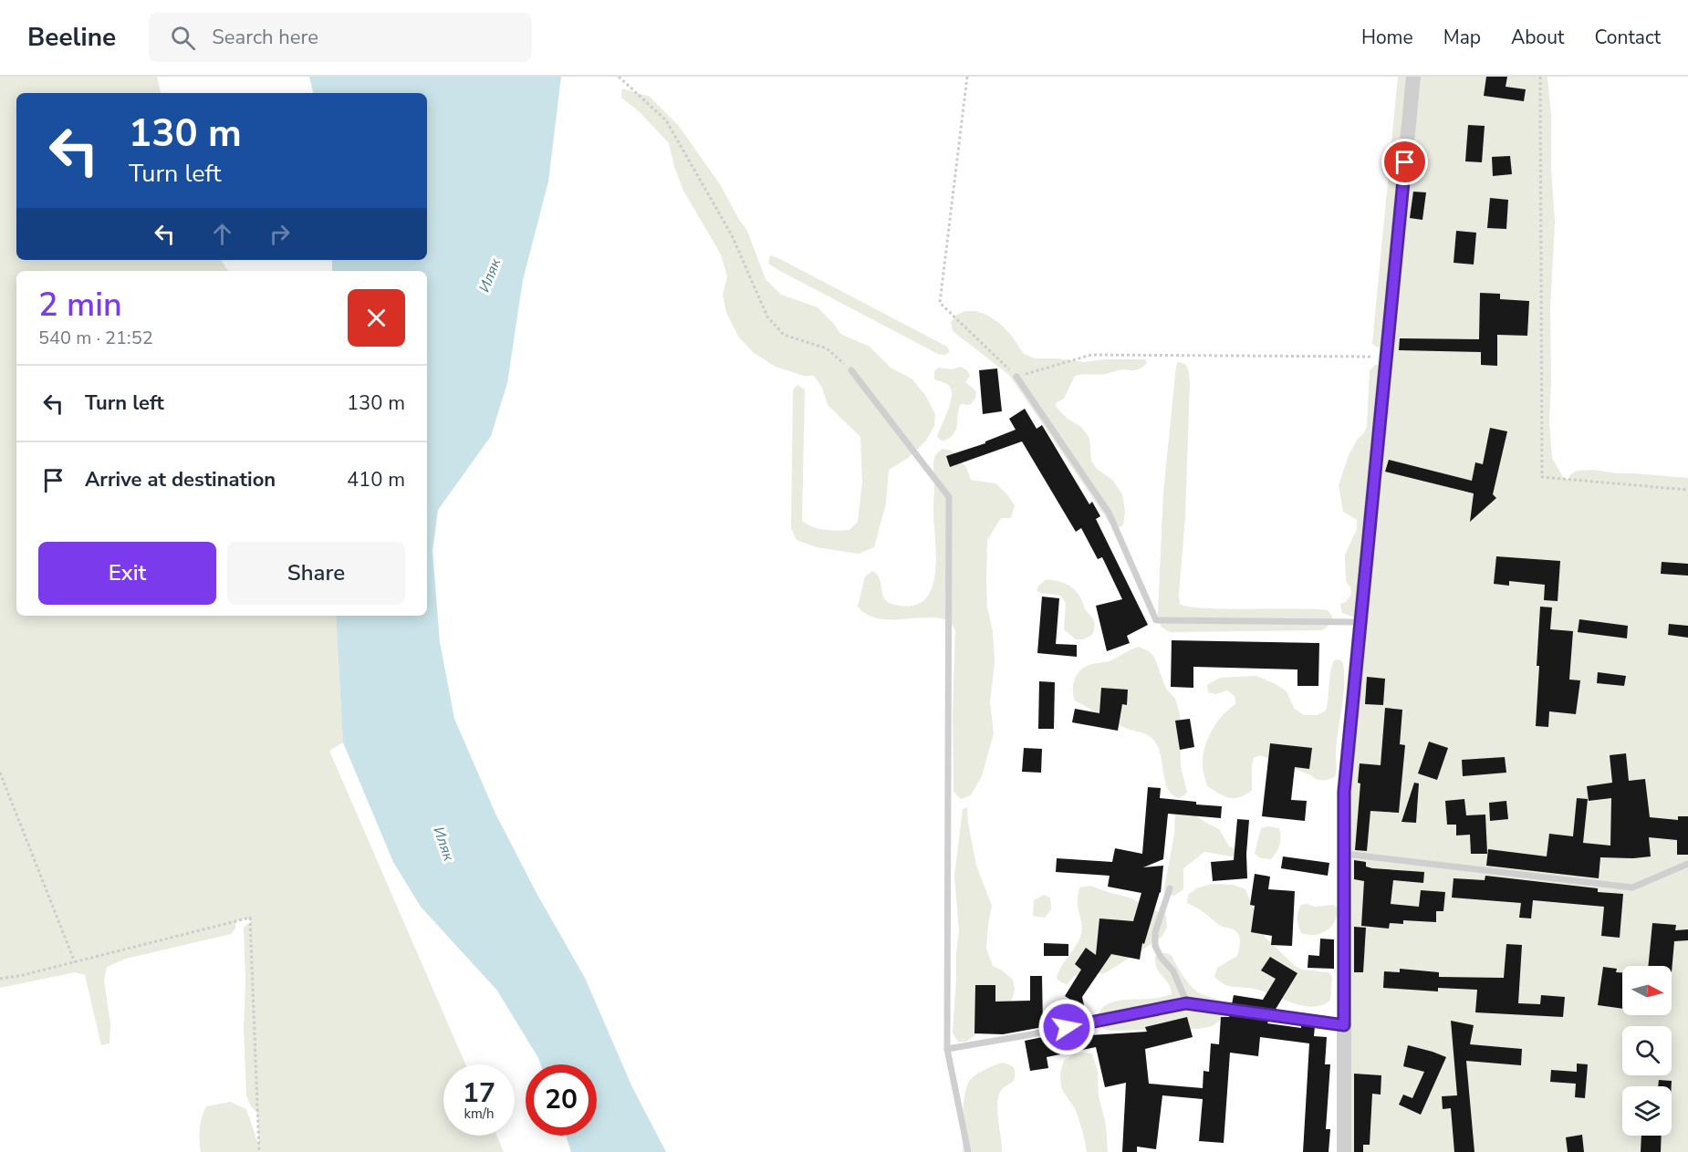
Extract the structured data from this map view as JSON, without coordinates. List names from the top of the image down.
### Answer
{
  "water": ["Иляк"],
  "north": "right",
  "page": {
    "header": "Beeline",
    "search": "Search here",
    "nav": [
      "Home",
      "Map",
      "About",
      "Contact"
    ],
    "turn": ["130 m", "Turn left"],
    "heading": ["2 min", "540 m · 21:52"],
    "list": [
      {
        "name": "Turn left",
        "value": "130 m"
      },
      {
        "name": "Arrive at destination",
        "value": "410 m"
      }
    ],
    "buttons": ["Exit", "Share"],
    "speed": "17 km/h",
    "limit": "20"
  }
}
